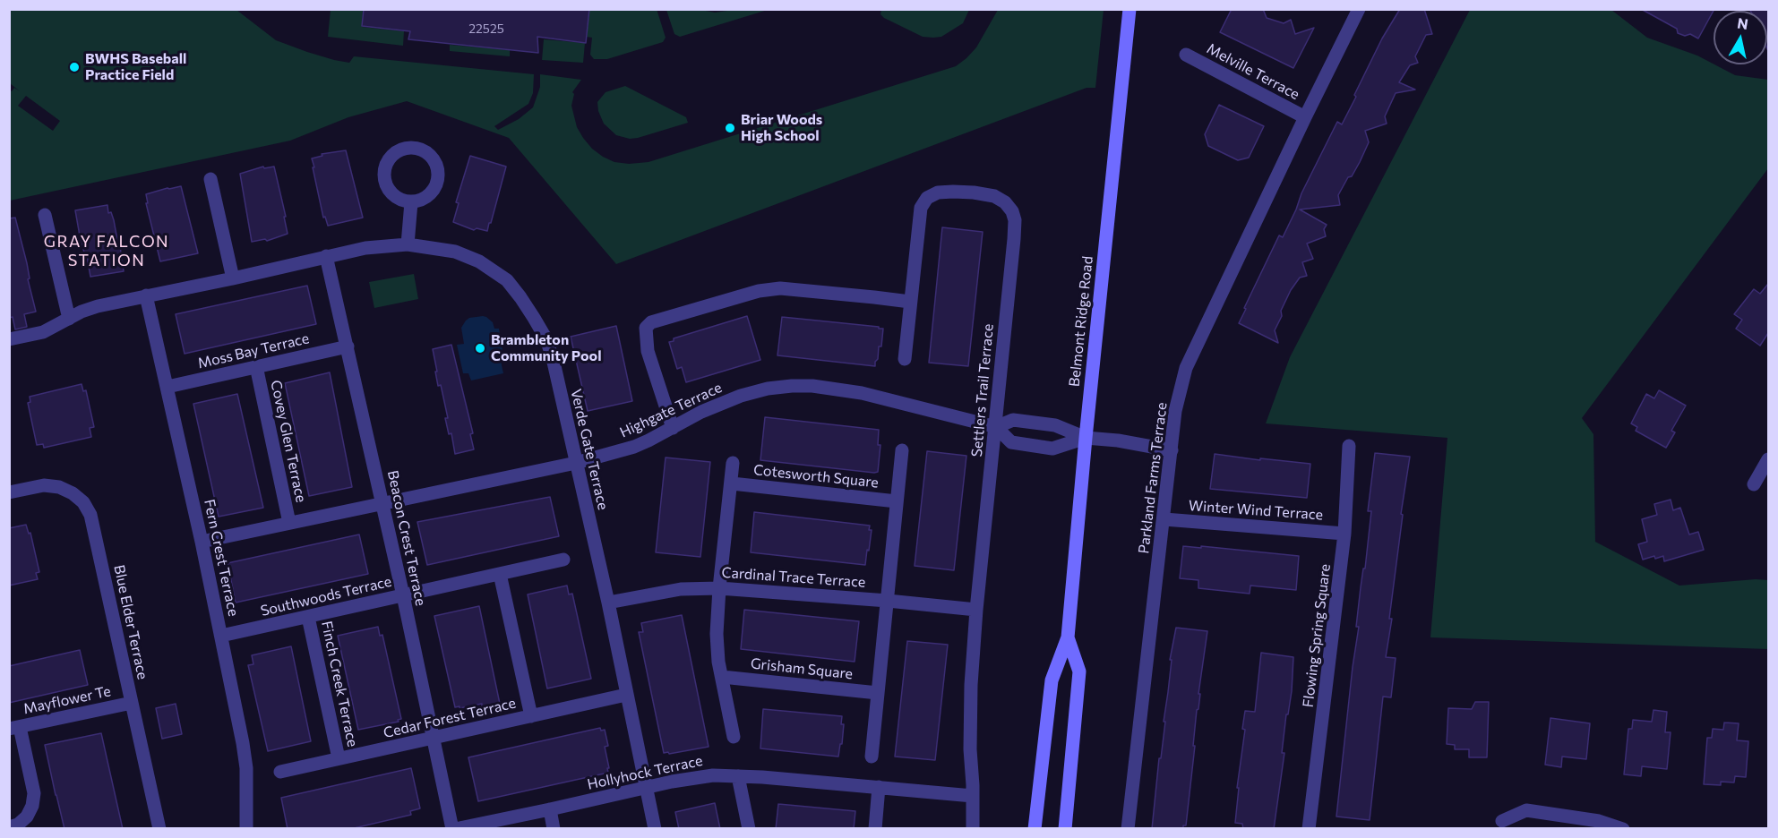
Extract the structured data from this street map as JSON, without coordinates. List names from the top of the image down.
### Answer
{
  "streets": {
    "main road": ["Belmont Ridge Road"],
    "street": [
      "Melville Terrace",
      "Moss Bay Terrace",
      "Settlers Trail Terrace",
      "Highgate Terrace",
      "Covey Glen Terrace",
      "Verde Gate Terrace",
      "Cotesworth Square",
      "Parkland Farms Terrace",
      "Winter Wind Terrace",
      "Beacon Crest Terrace",
      "Fern Crest Terrace",
      "Cardinal Trace Terrace",
      "Southwoods Terrace",
      "Blue Elder Terrace",
      "Flowing Spring Square",
      "Grisham Square",
      "Finch Creek Terrace",
      "Mayflower Te",
      "Cedar Forest Terrace",
      "Hollyhock Terrace"
    ]
  },
  "crossings": [
    ["Melville Terrace", "Parkland Farms Terrace"],
    ["Belmont Ridge Road", "Highgate Terrace"],
    ["Moss Bay Terrace", "Covey Glen Terrace"],
    ["Moss Bay Terrace", "Beacon Crest Terrace"],
    ["Moss Bay Terrace", "Fern Crest Terrace"],
    ["Settlers Trail Terrace", "Highgate Terrace"],
    ["Settlers Trail Terrace", "Cardinal Trace Terrace"],
    ["Settlers Trail Terrace", "Hollyhock Terrace"],
    ["Highgate Terrace", "Covey Glen Terrace"],
    ["Highgate Terrace", "Verde Gate Terrace"],
    ["Highgate Terrace", "Beacon Crest Terrace"],
    ["Highgate Terrace", "Fern Crest Terrace"],
    ["Verde Gate Terrace", "Beacon Crest Terrace"],
    ["Verde Gate Terrace", "Fern Crest Terrace"],
    ["Verde Gate Terrace", "Cardinal Trace Terrace"],
    ["Verde Gate Terrace", "Cedar Forest Terrace"],
    ["Verde Gate Terrace", "Hollyhock Terrace"],
    ["Cotesworth Square", "Cardinal Trace Terrace"],
    ["Parkland Farms Terrace", "Winter Wind Terrace"],
    ["Winter Wind Terrace", "Flowing Spring Square"],
    ["Beacon Crest Terrace", "Southwoods Terrace"],
    ["Beacon Crest Terrace", "Cedar Forest Terrace"],
    ["Beacon Crest Terrace", "Hollyhock Terrace"],
    ["Fern Crest Terrace", "Southwoods Terrace"],
    ["Southwoods Terrace", "Finch Creek Terrace"],
    ["Blue Elder Terrace", "Mayflower Te"],
    ["Finch Creek Terrace", "Cedar Forest Terrace"]
  ],
  "districts": ["GRAY FALCON STATION"],
  "places": ["BWHS Baseball Practice Field", "Briar Woods High School", "Brambleton Community Pool"],
  "house_numbers": ["22525"],
  "north": "top"
}
